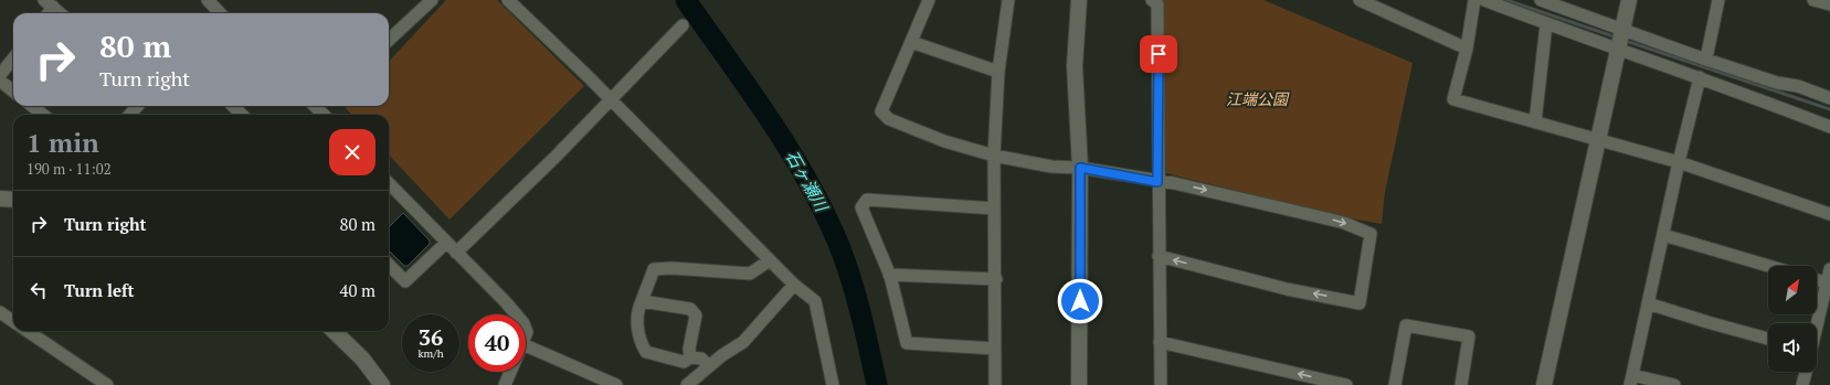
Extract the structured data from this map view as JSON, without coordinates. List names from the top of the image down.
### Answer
{
  "water": ["石ヶ瀬川"],
  "parks": ["江端公園"],
  "north": "top right",
  "page": {
    "turn": ["80 m", "Turn right"],
    "heading": ["1 min", "190 m · 11:02"],
    "list": [
      {
        "name": "Turn right",
        "value": "80 m"
      },
      {
        "name": "Turn left",
        "value": "40 m"
      }
    ],
    "speed": "36 km/h",
    "limit": "40"
  }
}
